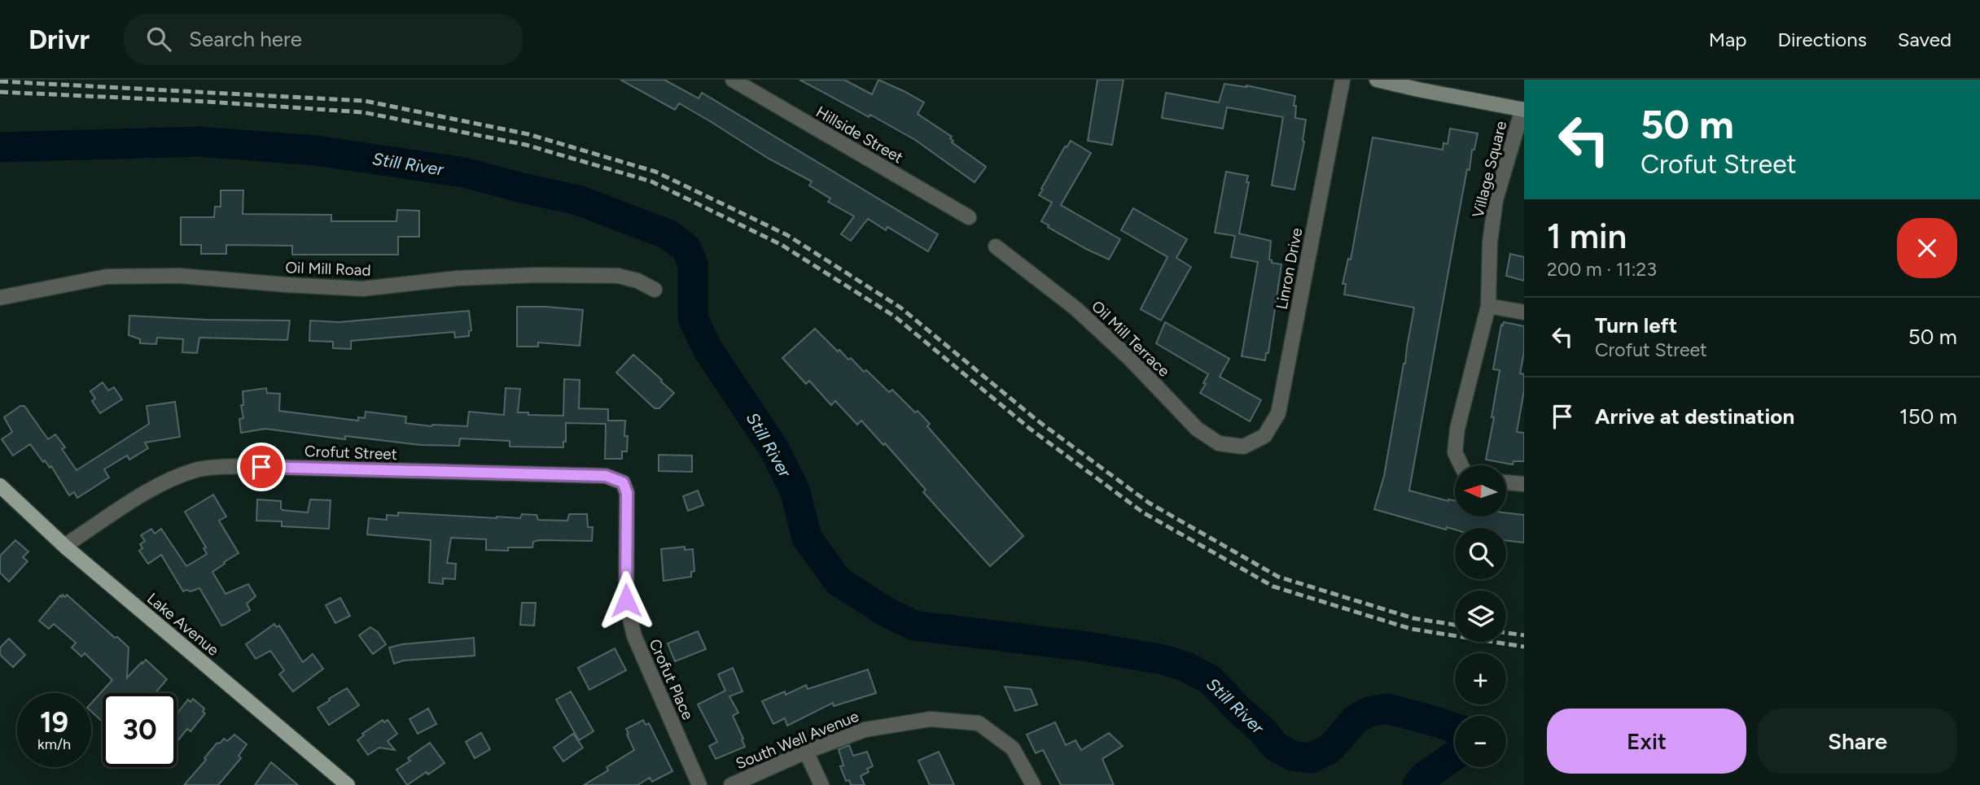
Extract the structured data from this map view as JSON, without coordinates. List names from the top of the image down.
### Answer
{
  "streets": {
    "main road": ["Lake Avenue"],
    "street": [
      "Hillside Street",
      "Village Square",
      "Oil Mill Road",
      "Linron Drive",
      "Oil Mill Terrace",
      "Crofut Street",
      "Crofut Place",
      "South Well Avenue"
    ]
  },
  "crossings": [
    ["Linron Drive", "Oil Mill Terrace"],
    ["Crofut Street", "Lake Avenue"],
    ["Crofut Street", "Crofut Place"]
  ],
  "water": ["Still River"],
  "north": "left",
  "page": {
    "header": "Drivr",
    "search": "Search here",
    "nav": ["Map", "Directions", "Saved"],
    "turn": ["50 m", "Crofut Street"],
    "heading": ["1 min", "200 m · 11:23"],
    "list": [
      {
        "name": "Turn left",
        "note": "Crofut Street",
        "value": "50 m"
      },
      {
        "name": "Arrive at destination",
        "value": "150 m"
      }
    ],
    "map_buttons": ["+", "−"],
    "speed": "19 km/h",
    "limit": "30",
    "buttons": ["Exit", "Share"]
  }
}
